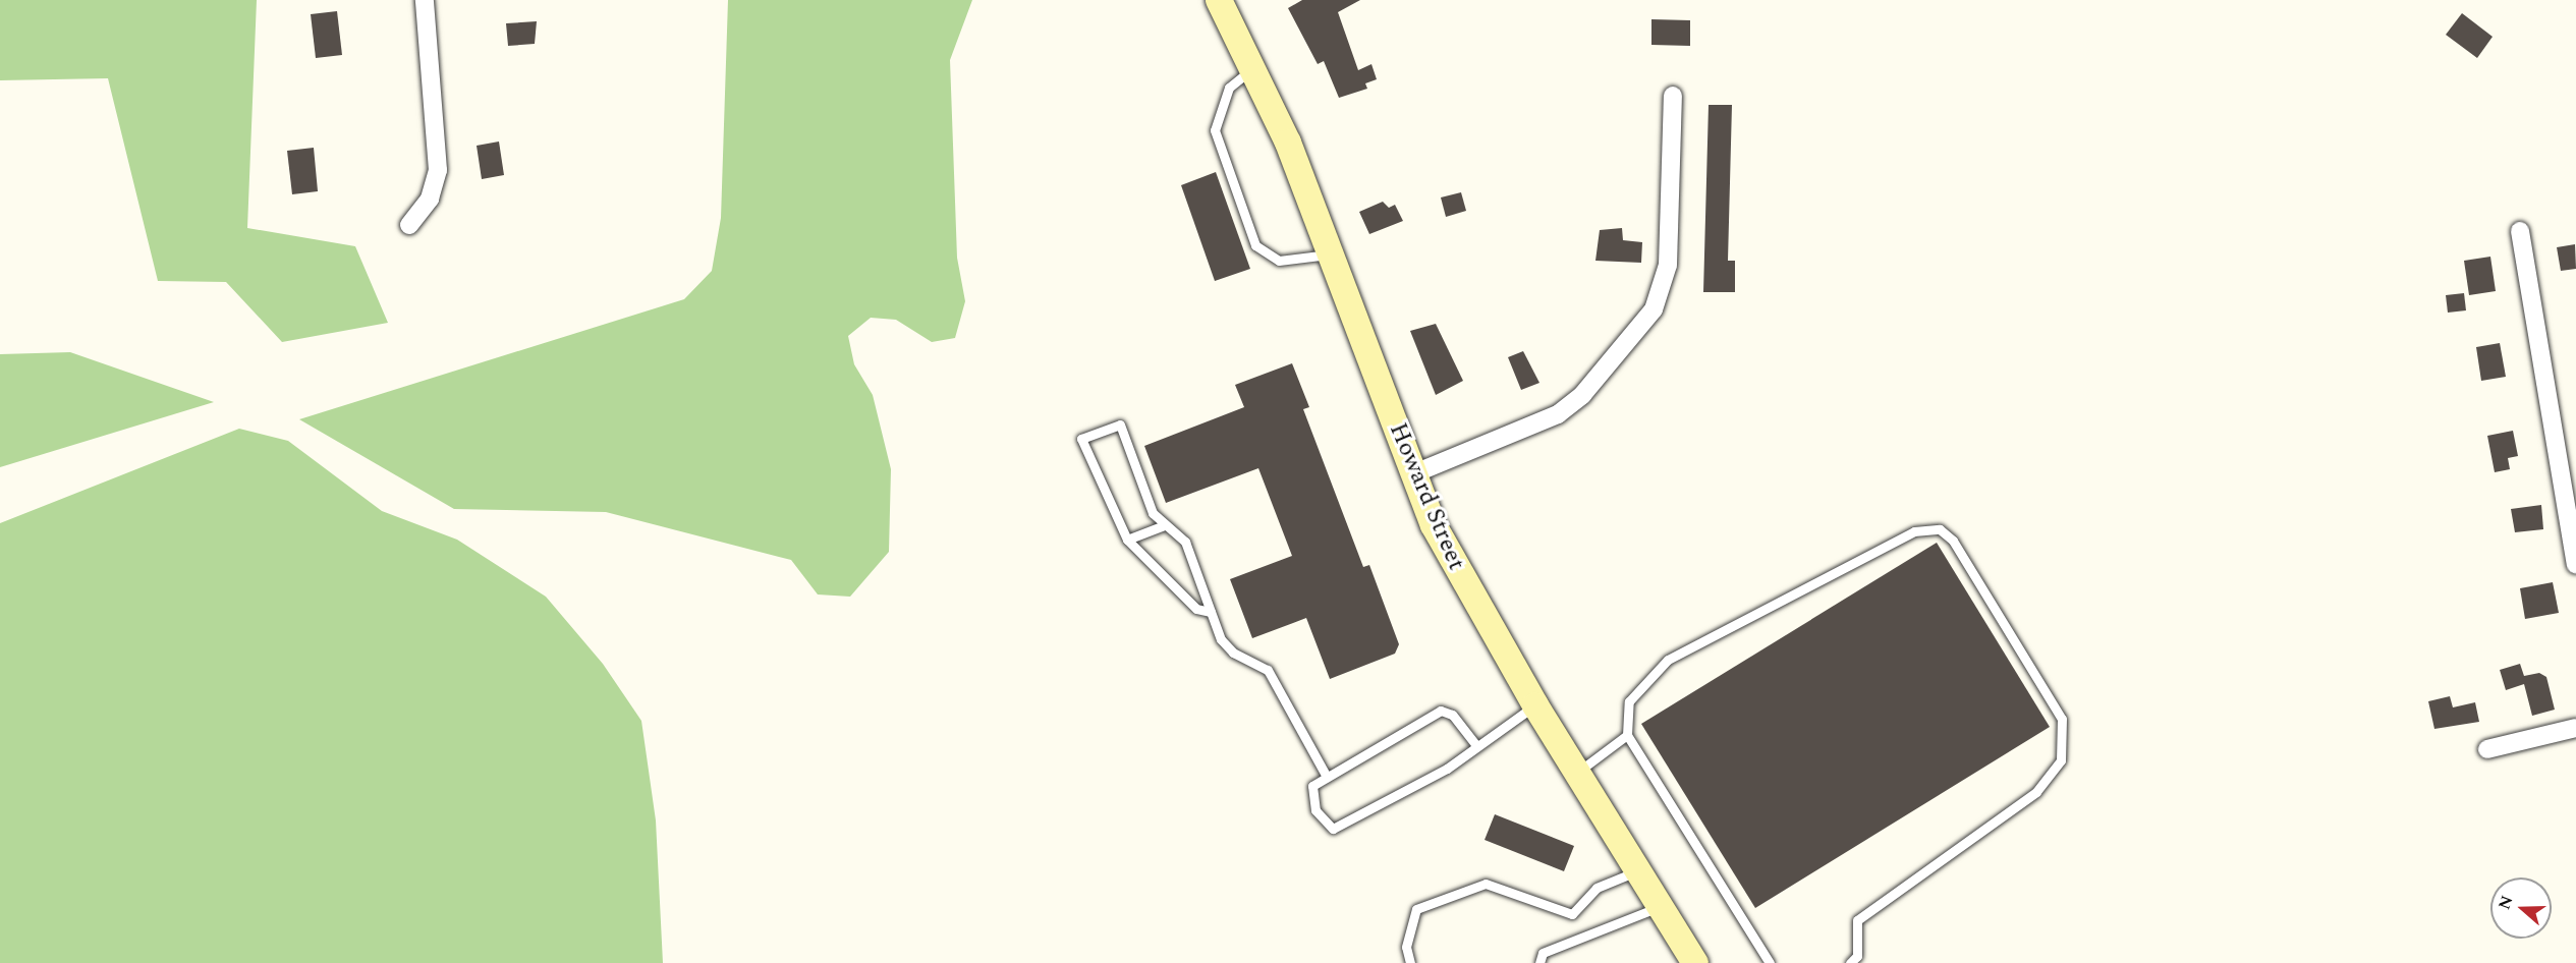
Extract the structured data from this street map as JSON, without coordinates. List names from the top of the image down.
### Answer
{
  "streets": {
    "main road": ["Howard Street"]
  },
  "north": "left"
}
